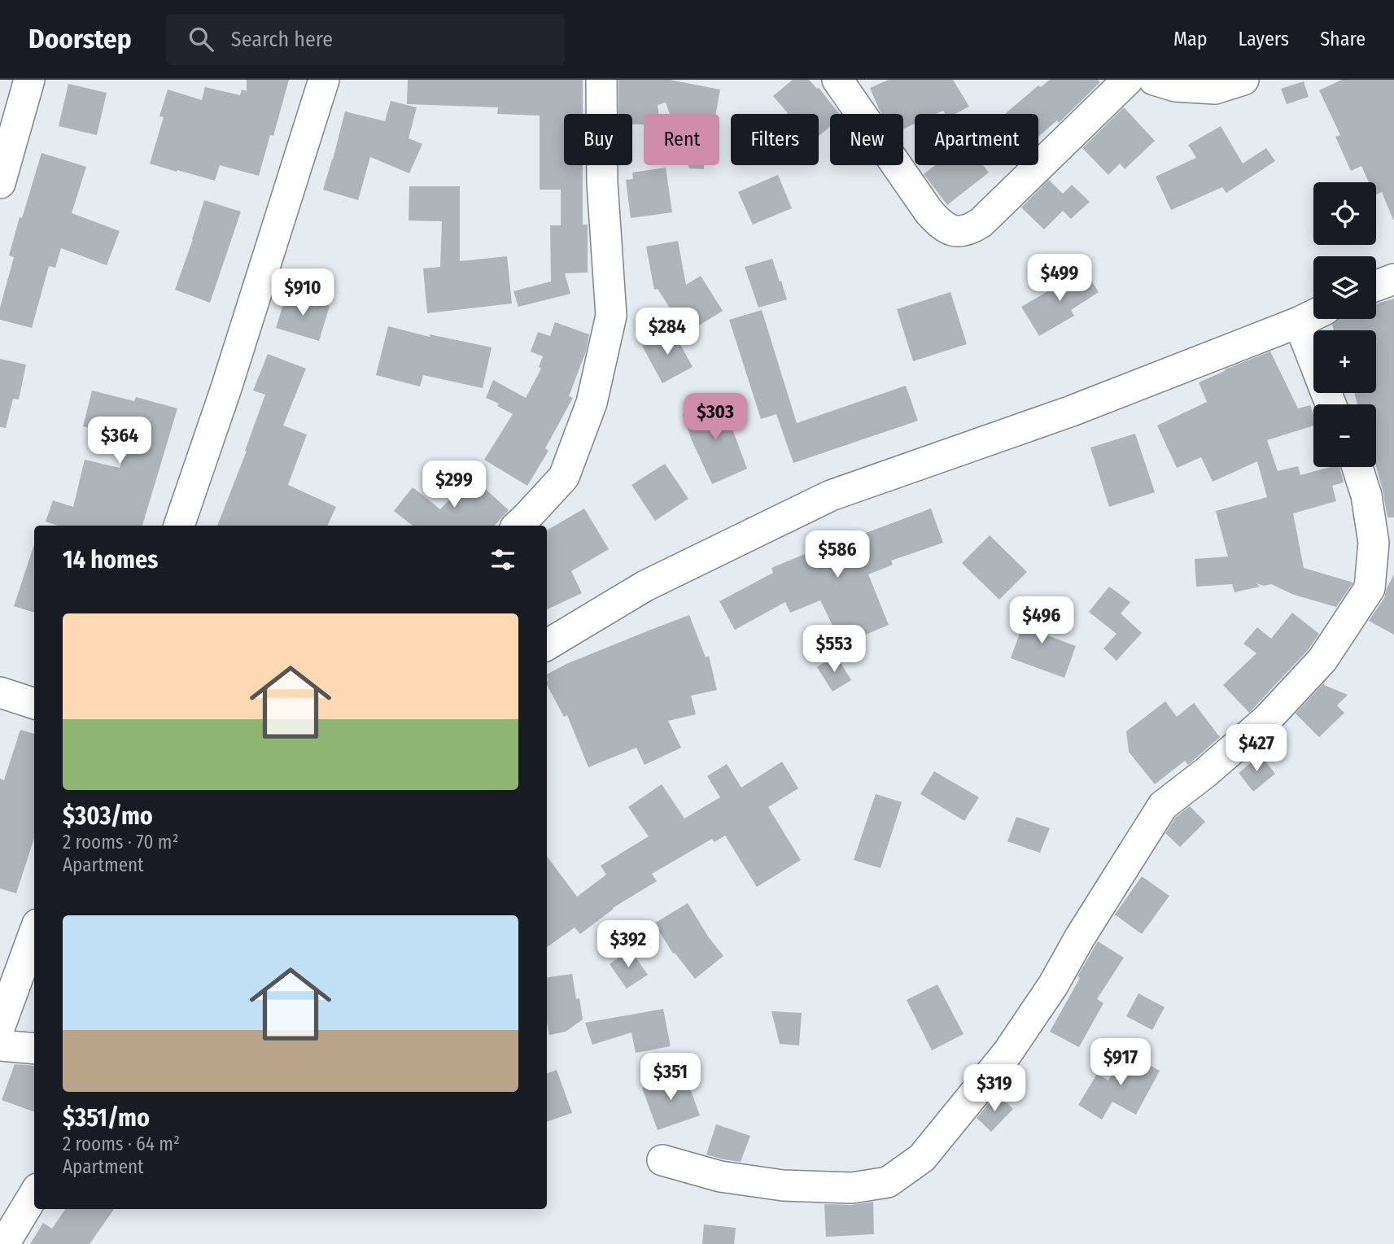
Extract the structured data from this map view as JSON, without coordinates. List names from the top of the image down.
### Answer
{
  "page": {
    "header": "Doorstep",
    "search": "Search here",
    "nav": ["Map", "Layers", "Share"],
    "chip": [
      "Buy",
      "Rent",
      "Filters",
      "New",
      "Apartment"
    ],
    "map_buttons": ["+", "−"],
    "price": [
      "$499",
      "$910",
      "$284",
      "$303",
      "$364",
      "$299",
      "$586",
      "$496",
      "$553",
      "$427",
      "$392",
      "$917",
      "$351",
      "$319"
    ],
    "heading": "14 homes",
    "list": [
      {
        "name": "$303/mo",
        "note": "2 rooms · 70 m² · Apartment"
      },
      {
        "name": "$351/mo",
        "note": "2 rooms · 64 m² · Apartment"
      }
    ]
  }
}
